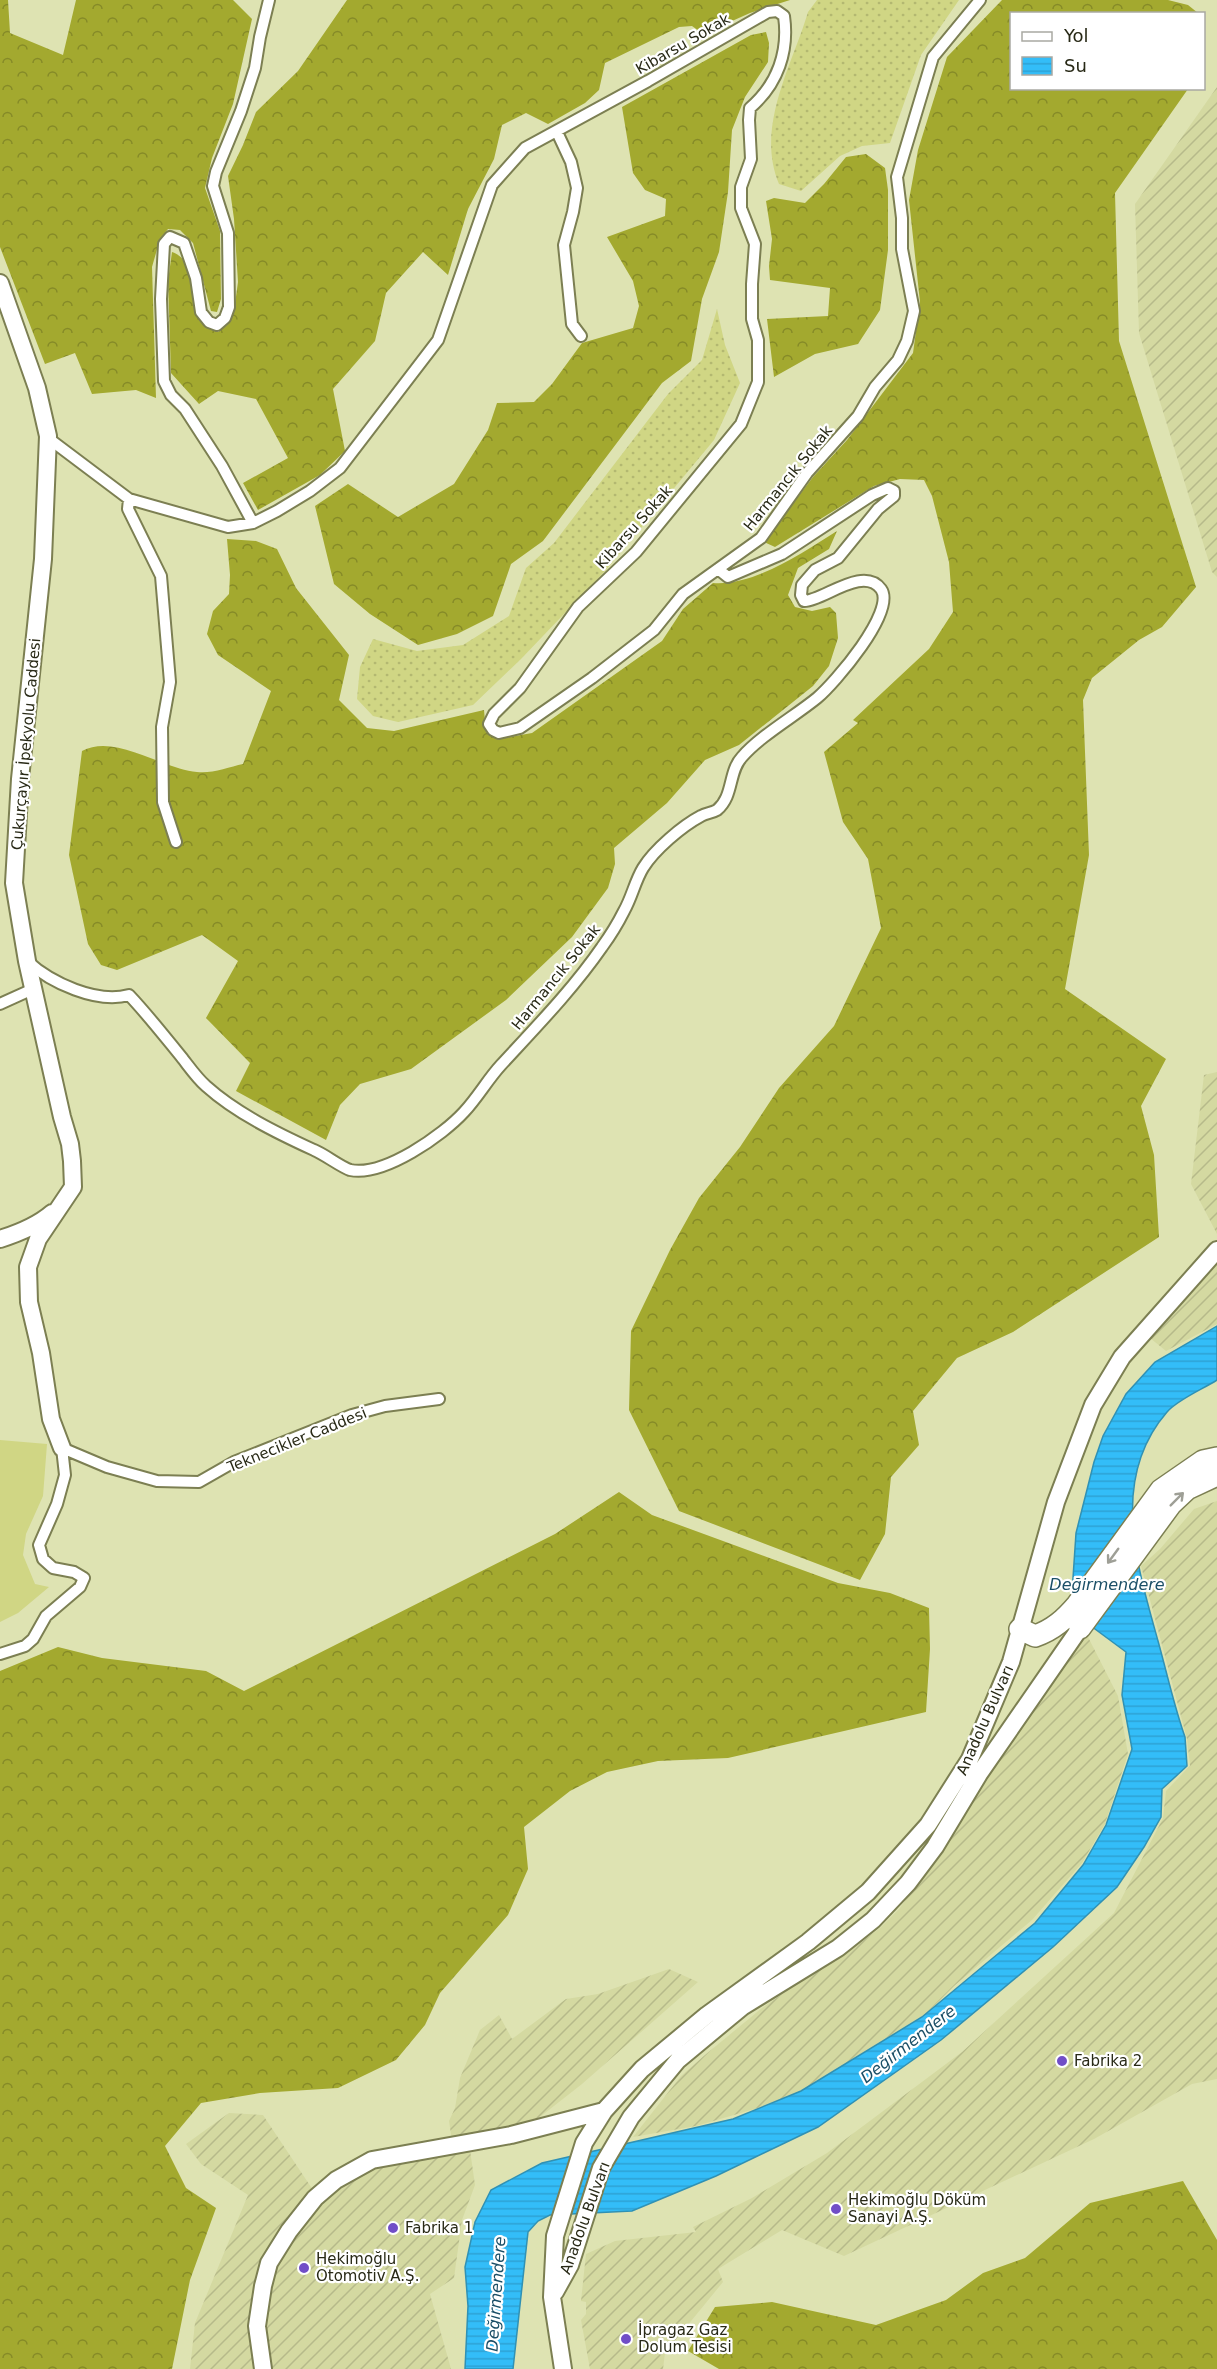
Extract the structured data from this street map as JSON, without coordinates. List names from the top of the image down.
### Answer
{
  "streets": {
    "street": [
      "Kibarsu Sokak",
      "Harmancık Sokak",
      "Çukurçayır İpekyolu Caddesi",
      "Teknecikler Caddesi",
      "Anadolu Bulvarı"
    ]
  },
  "crossings": [
    ["Kibarsu Sokak", "Harmancık Sokak"],
    ["Kibarsu Sokak", "Çukurçayır İpekyolu Caddesi"],
    ["Harmancık Sokak", "Çukurçayır İpekyolu Caddesi"]
  ],
  "water": ["Değirmendere"],
  "places": [
    "Fabrika 2",
    "Hekimoğlu Döküm Sanayi A.Ş.",
    "Fabrika 1",
    "Hekimoğlu Otomotiv A.Ş.",
    "İpragaz Gaz Dolum Tesisi"
  ],
  "legend": ["Yol", "Su"]
}
